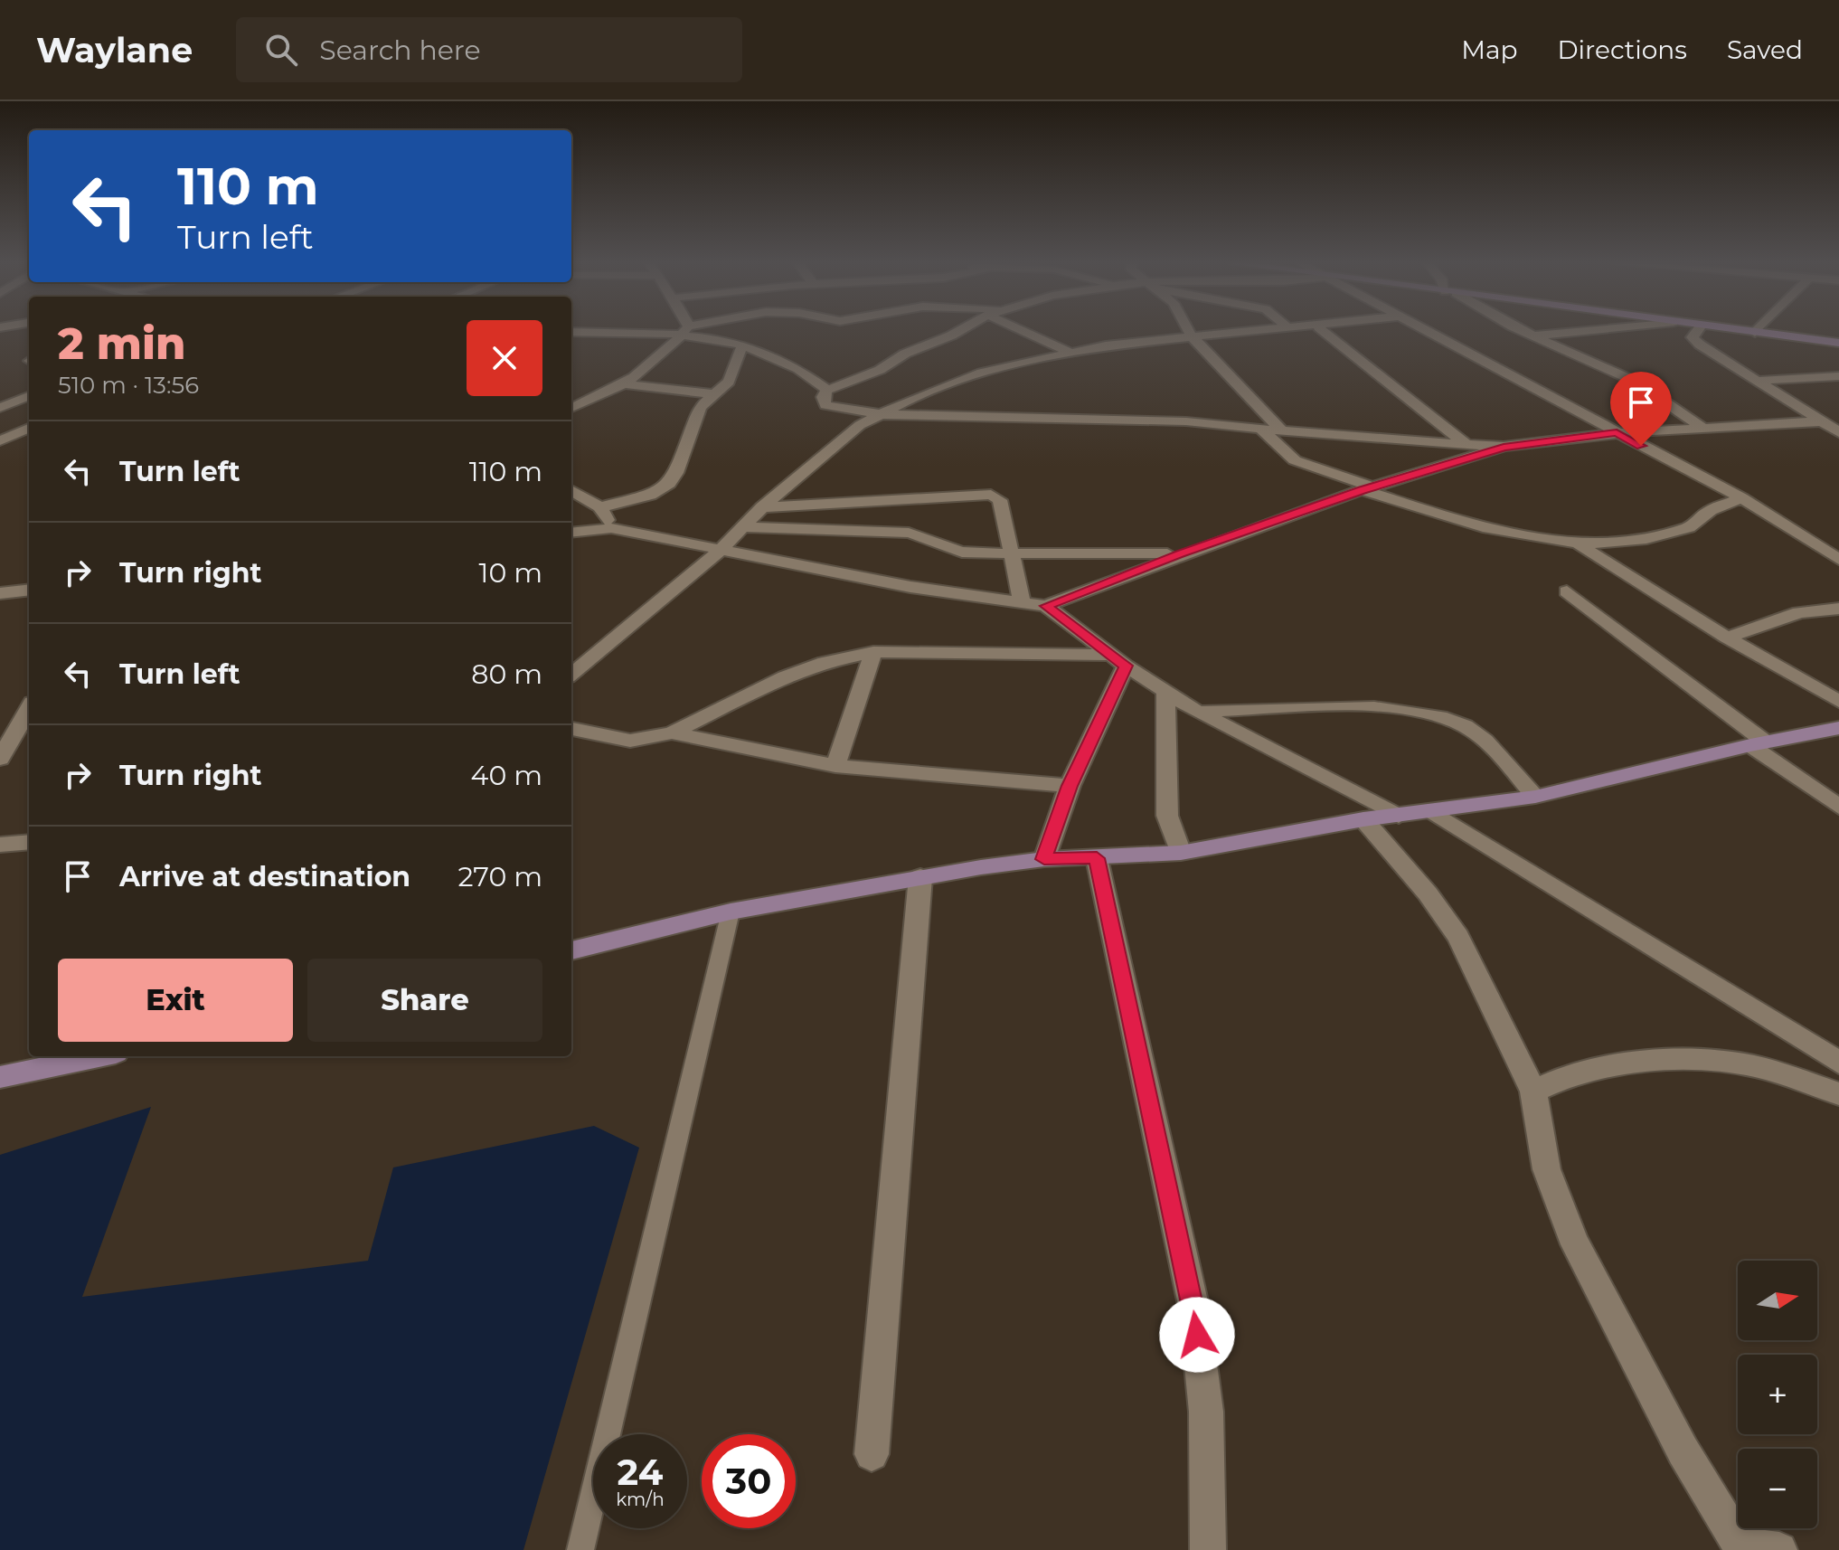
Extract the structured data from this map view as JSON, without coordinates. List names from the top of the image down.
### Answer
{
  "north": "right",
  "page": {
    "header": "Waylane",
    "search": "Search here",
    "nav": ["Map", "Directions", "Saved"],
    "turn": ["110 m", "Turn left"],
    "heading": ["2 min", "510 m · 13:56"],
    "list": [
      {
        "name": "Turn left",
        "value": "110 m"
      },
      {
        "name": "Turn right",
        "value": "10 m"
      },
      {
        "name": "Turn left",
        "value": "80 m"
      },
      {
        "name": "Turn right",
        "value": "40 m"
      },
      {
        "name": "Arrive at destination",
        "value": "270 m"
      }
    ],
    "buttons": ["Exit", "Share"],
    "map_buttons": ["+", "−"],
    "speed": "24 km/h",
    "limit": "30"
  }
}
